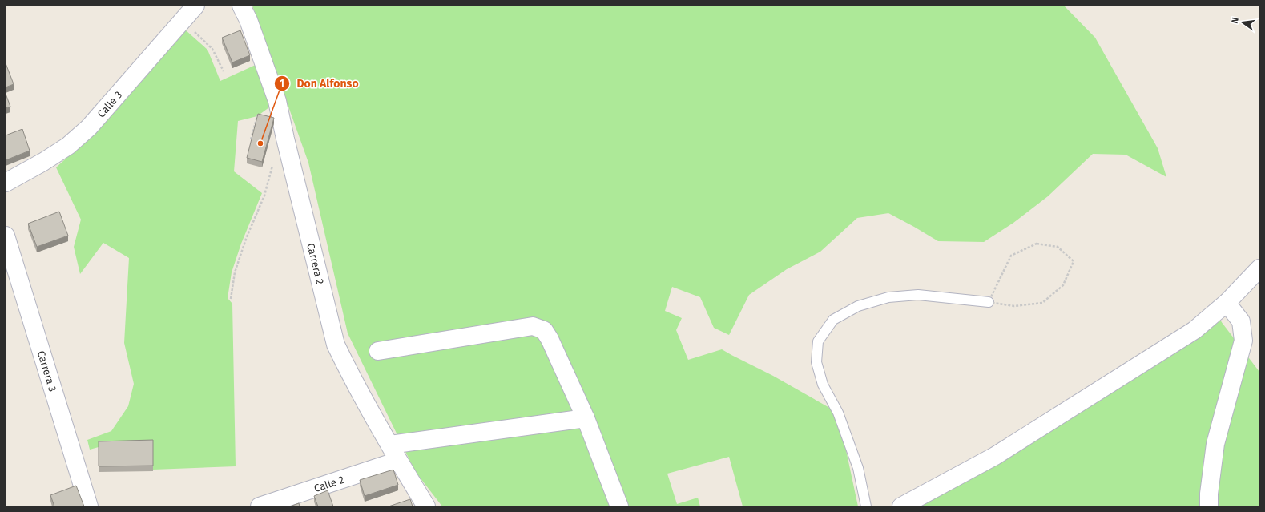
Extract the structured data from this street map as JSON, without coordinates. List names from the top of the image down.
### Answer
{
  "streets": {
    "street": [
      "Calle 3",
      "Carrera 2",
      "Carrera 3",
      "Calle 2"
    ]
  },
  "crossings": [
    ["Carrera 2", "Calle 2"]
  ],
  "places": ["Don Alfonso"],
  "north": "left"
}
